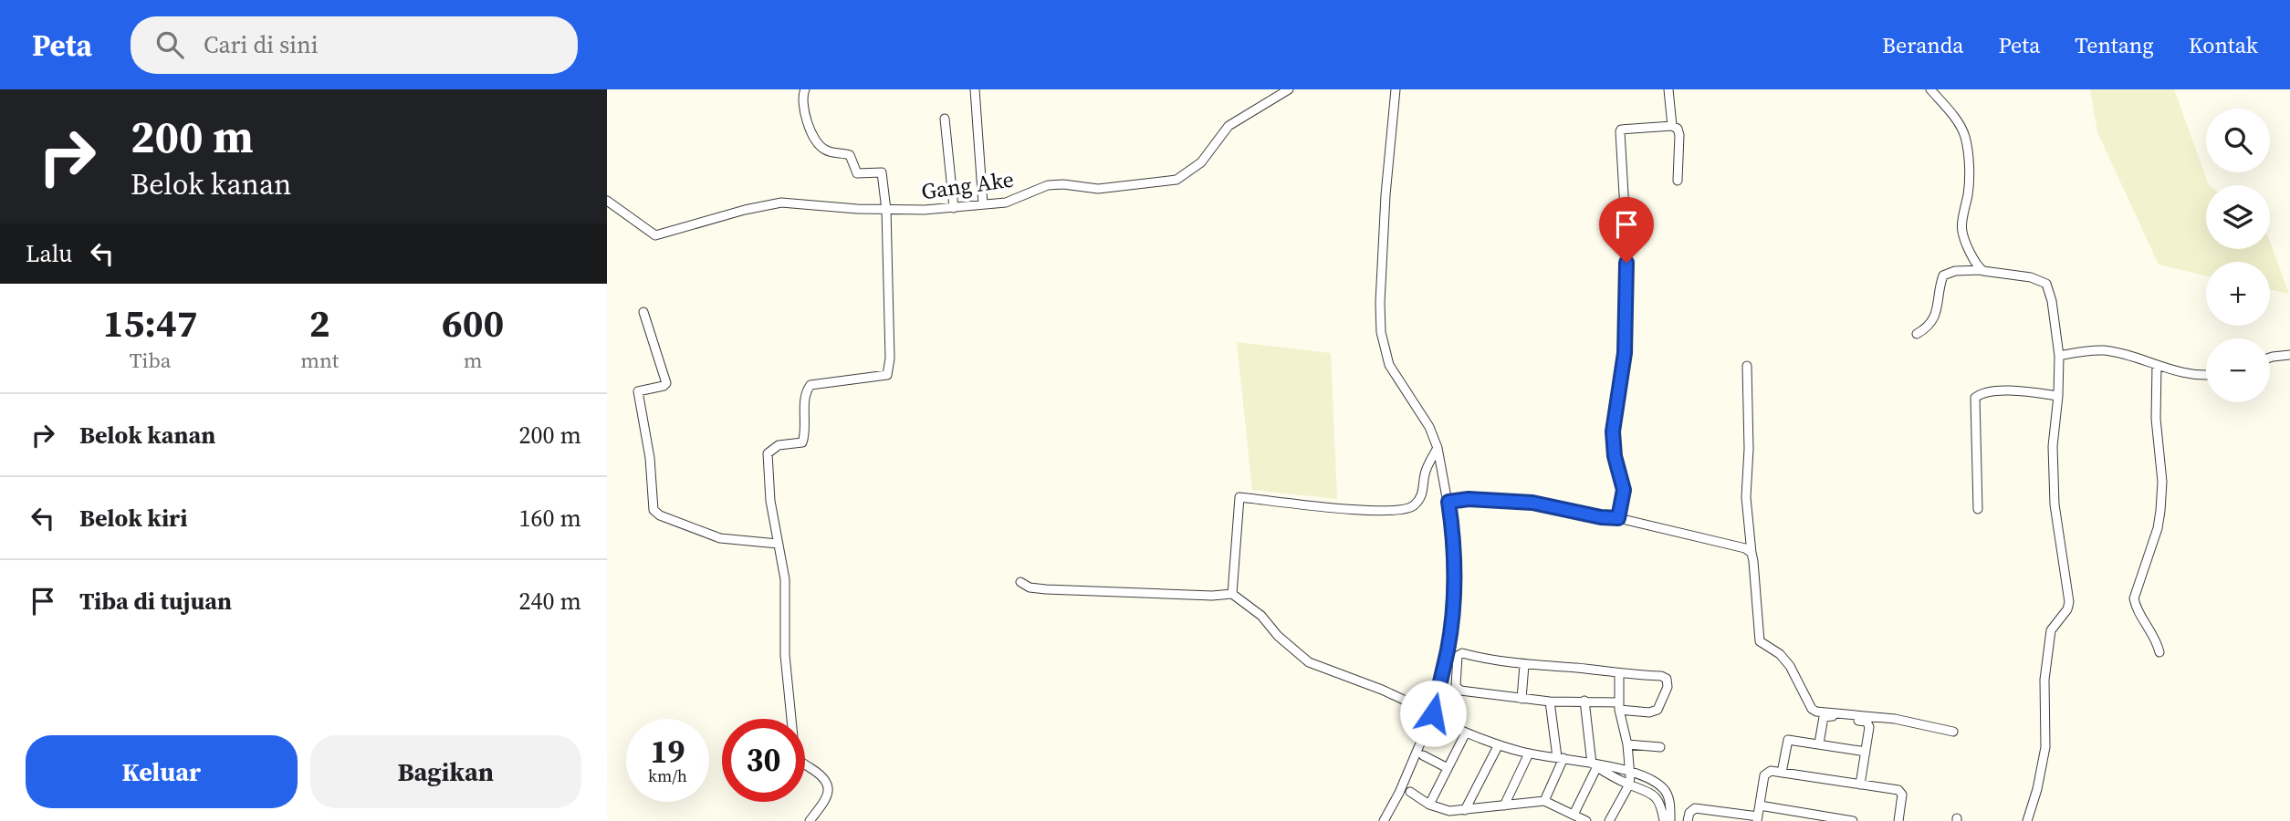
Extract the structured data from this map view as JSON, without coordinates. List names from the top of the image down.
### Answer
{
  "streets": {
    "street": ["Gang Ake"]
  },
  "page": {
    "header": "Peta",
    "search": "Cari di sini",
    "nav": [
      "Beranda",
      "Peta",
      "Tentang",
      "Kontak"
    ],
    "turn": ["200 m", "Belok kanan"],
    "map_buttons": ["+", "−"],
    "then": "Lalu",
    "eta": [
      "15:47",
      "Tiba",
      "2",
      "mnt",
      "600",
      "m"
    ],
    "list": [
      {
        "name": "Belok kanan",
        "value": "200 m"
      },
      {
        "name": "Belok kiri",
        "value": "160 m"
      },
      {
        "name": "Tiba di tujuan",
        "value": "240 m"
      }
    ],
    "speed": "19 km/h",
    "limit": "30",
    "buttons": ["Keluar", "Bagikan"]
  }
}
